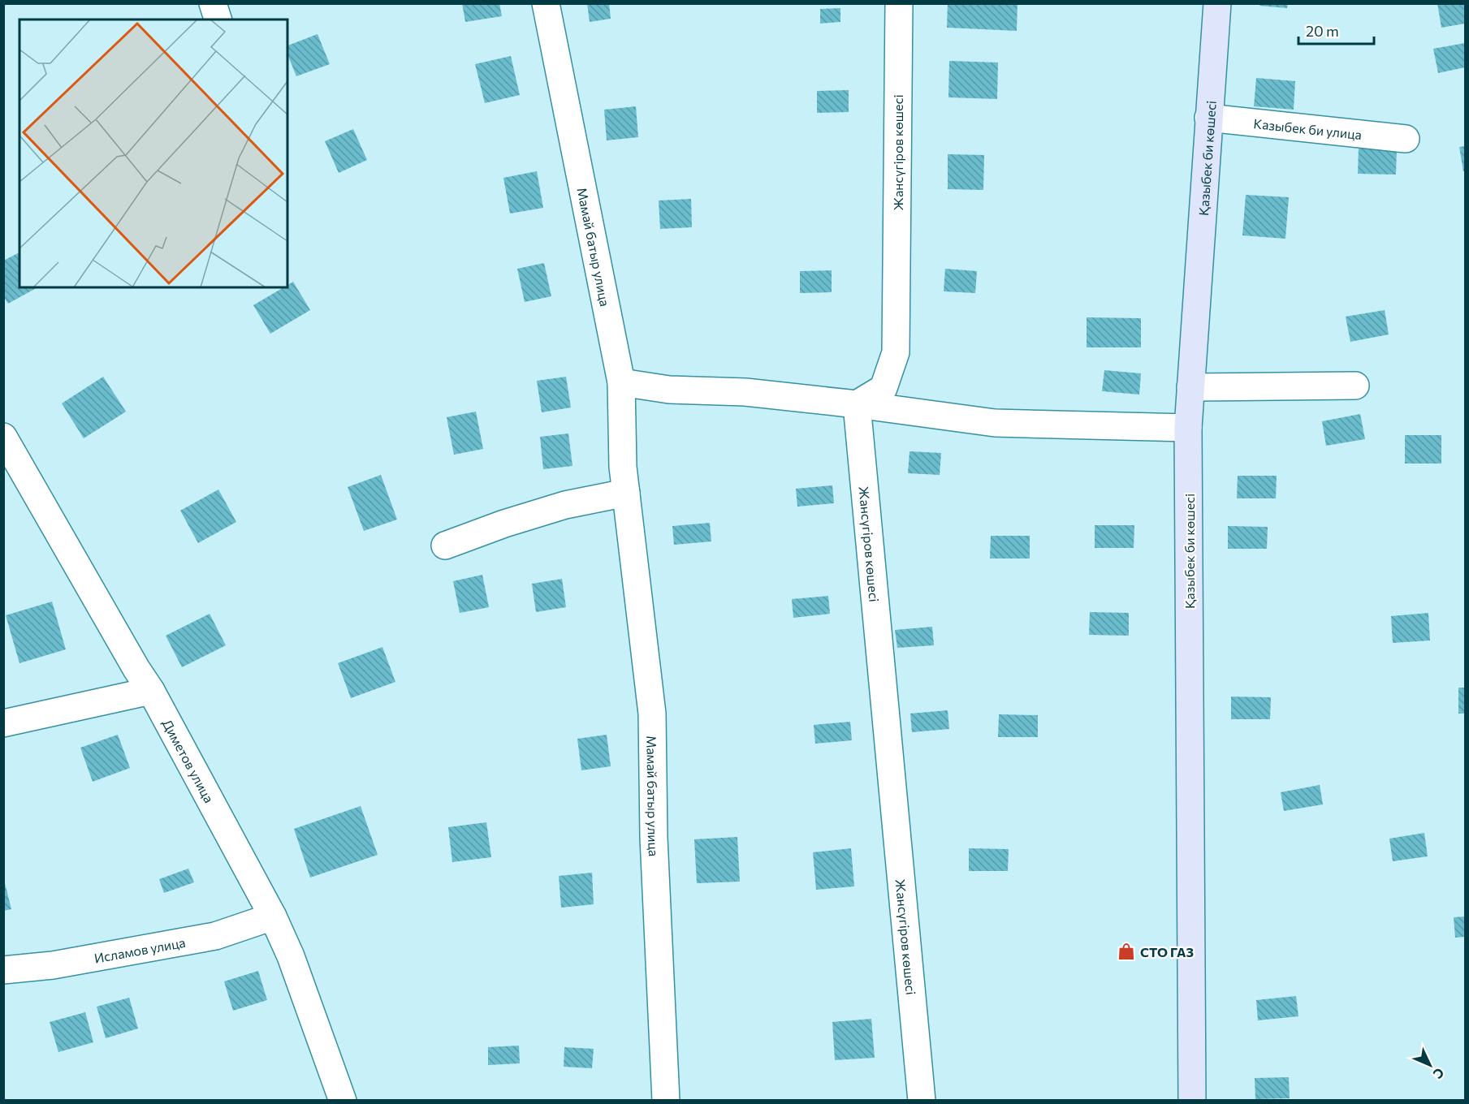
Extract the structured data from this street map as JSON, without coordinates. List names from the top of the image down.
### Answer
{
  "streets": {
    "main road": ["Қазыбек би көшесі"],
    "street": [
      "Казыбек би улица",
      "Жансүгіров көшесі",
      "Мамай батыр улица",
      "Диметов улица",
      "Исламов улица"
    ]
  },
  "crossings": [
    ["Казыбек би улица", "Қазыбек би көшесі"],
    ["Диметов улица", "Исламов улица"]
  ],
  "places": {
    "shop": ["СТО ГАЗ"]
  },
  "scale_bar": "20 m",
  "north": "bottom right"
}
